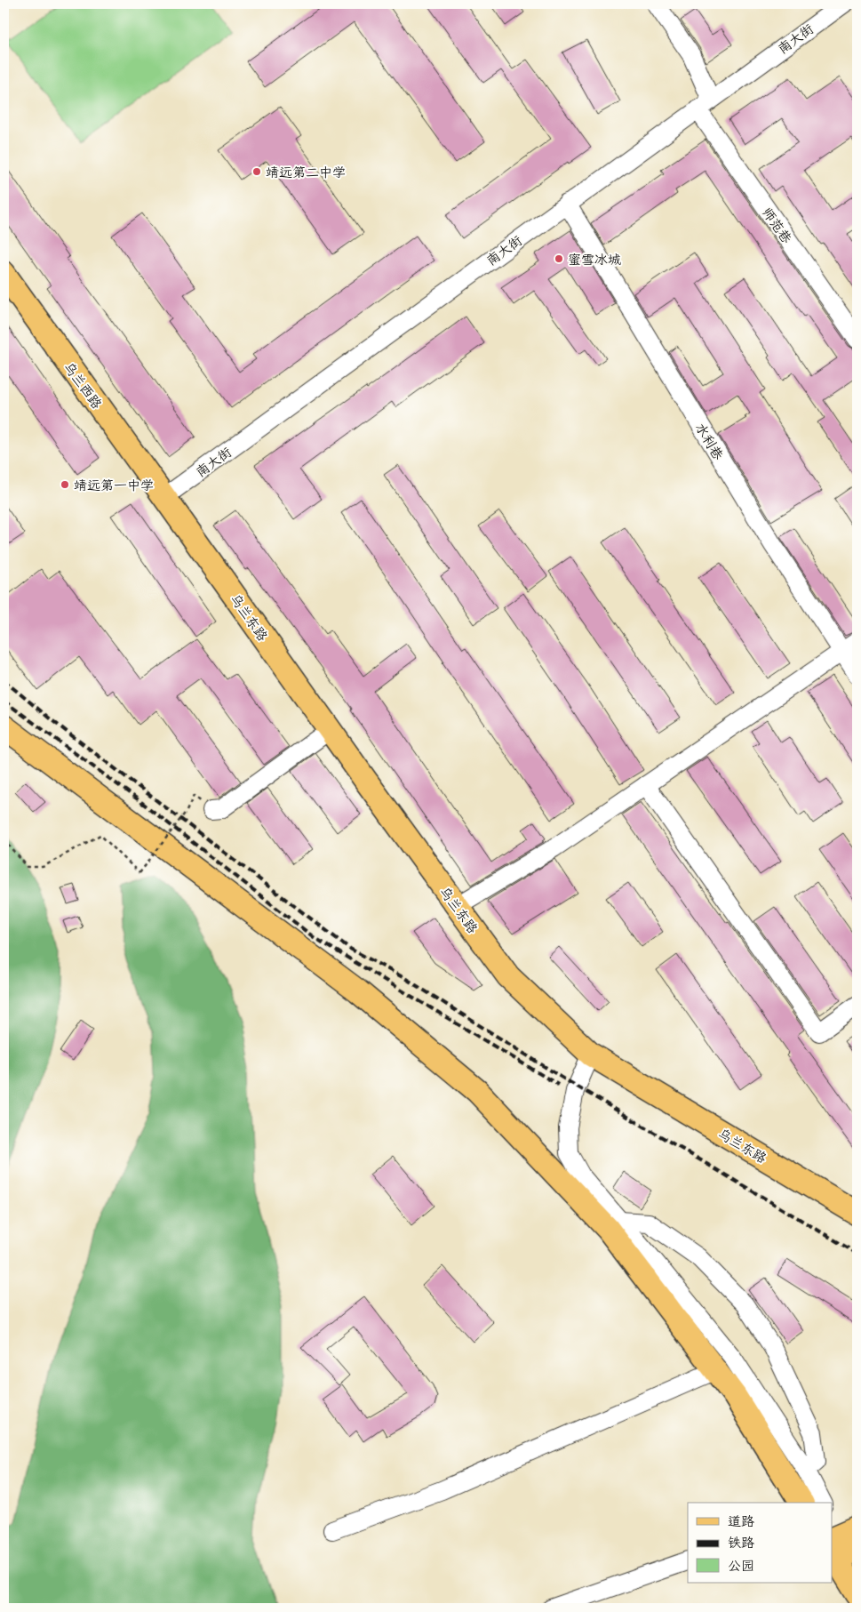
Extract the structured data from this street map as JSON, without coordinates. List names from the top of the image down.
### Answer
{
  "streets": {
    "main road": ["乌兰西路", "乌兰东路"],
    "street": ["南大街", "师范巷", "水利巷"]
  },
  "crossings": [
    ["南大街", "师范巷"],
    ["南大街", "乌兰西路"],
    ["南大街", "水利巷"],
    ["南大街", "乌兰东路"],
    ["乌兰西路", "乌兰东路"]
  ],
  "places": ["靖远第二中学", "蜜雪冰城", "靖远第一中学"],
  "legend": ["道路", "铁路", "公园"]
}
